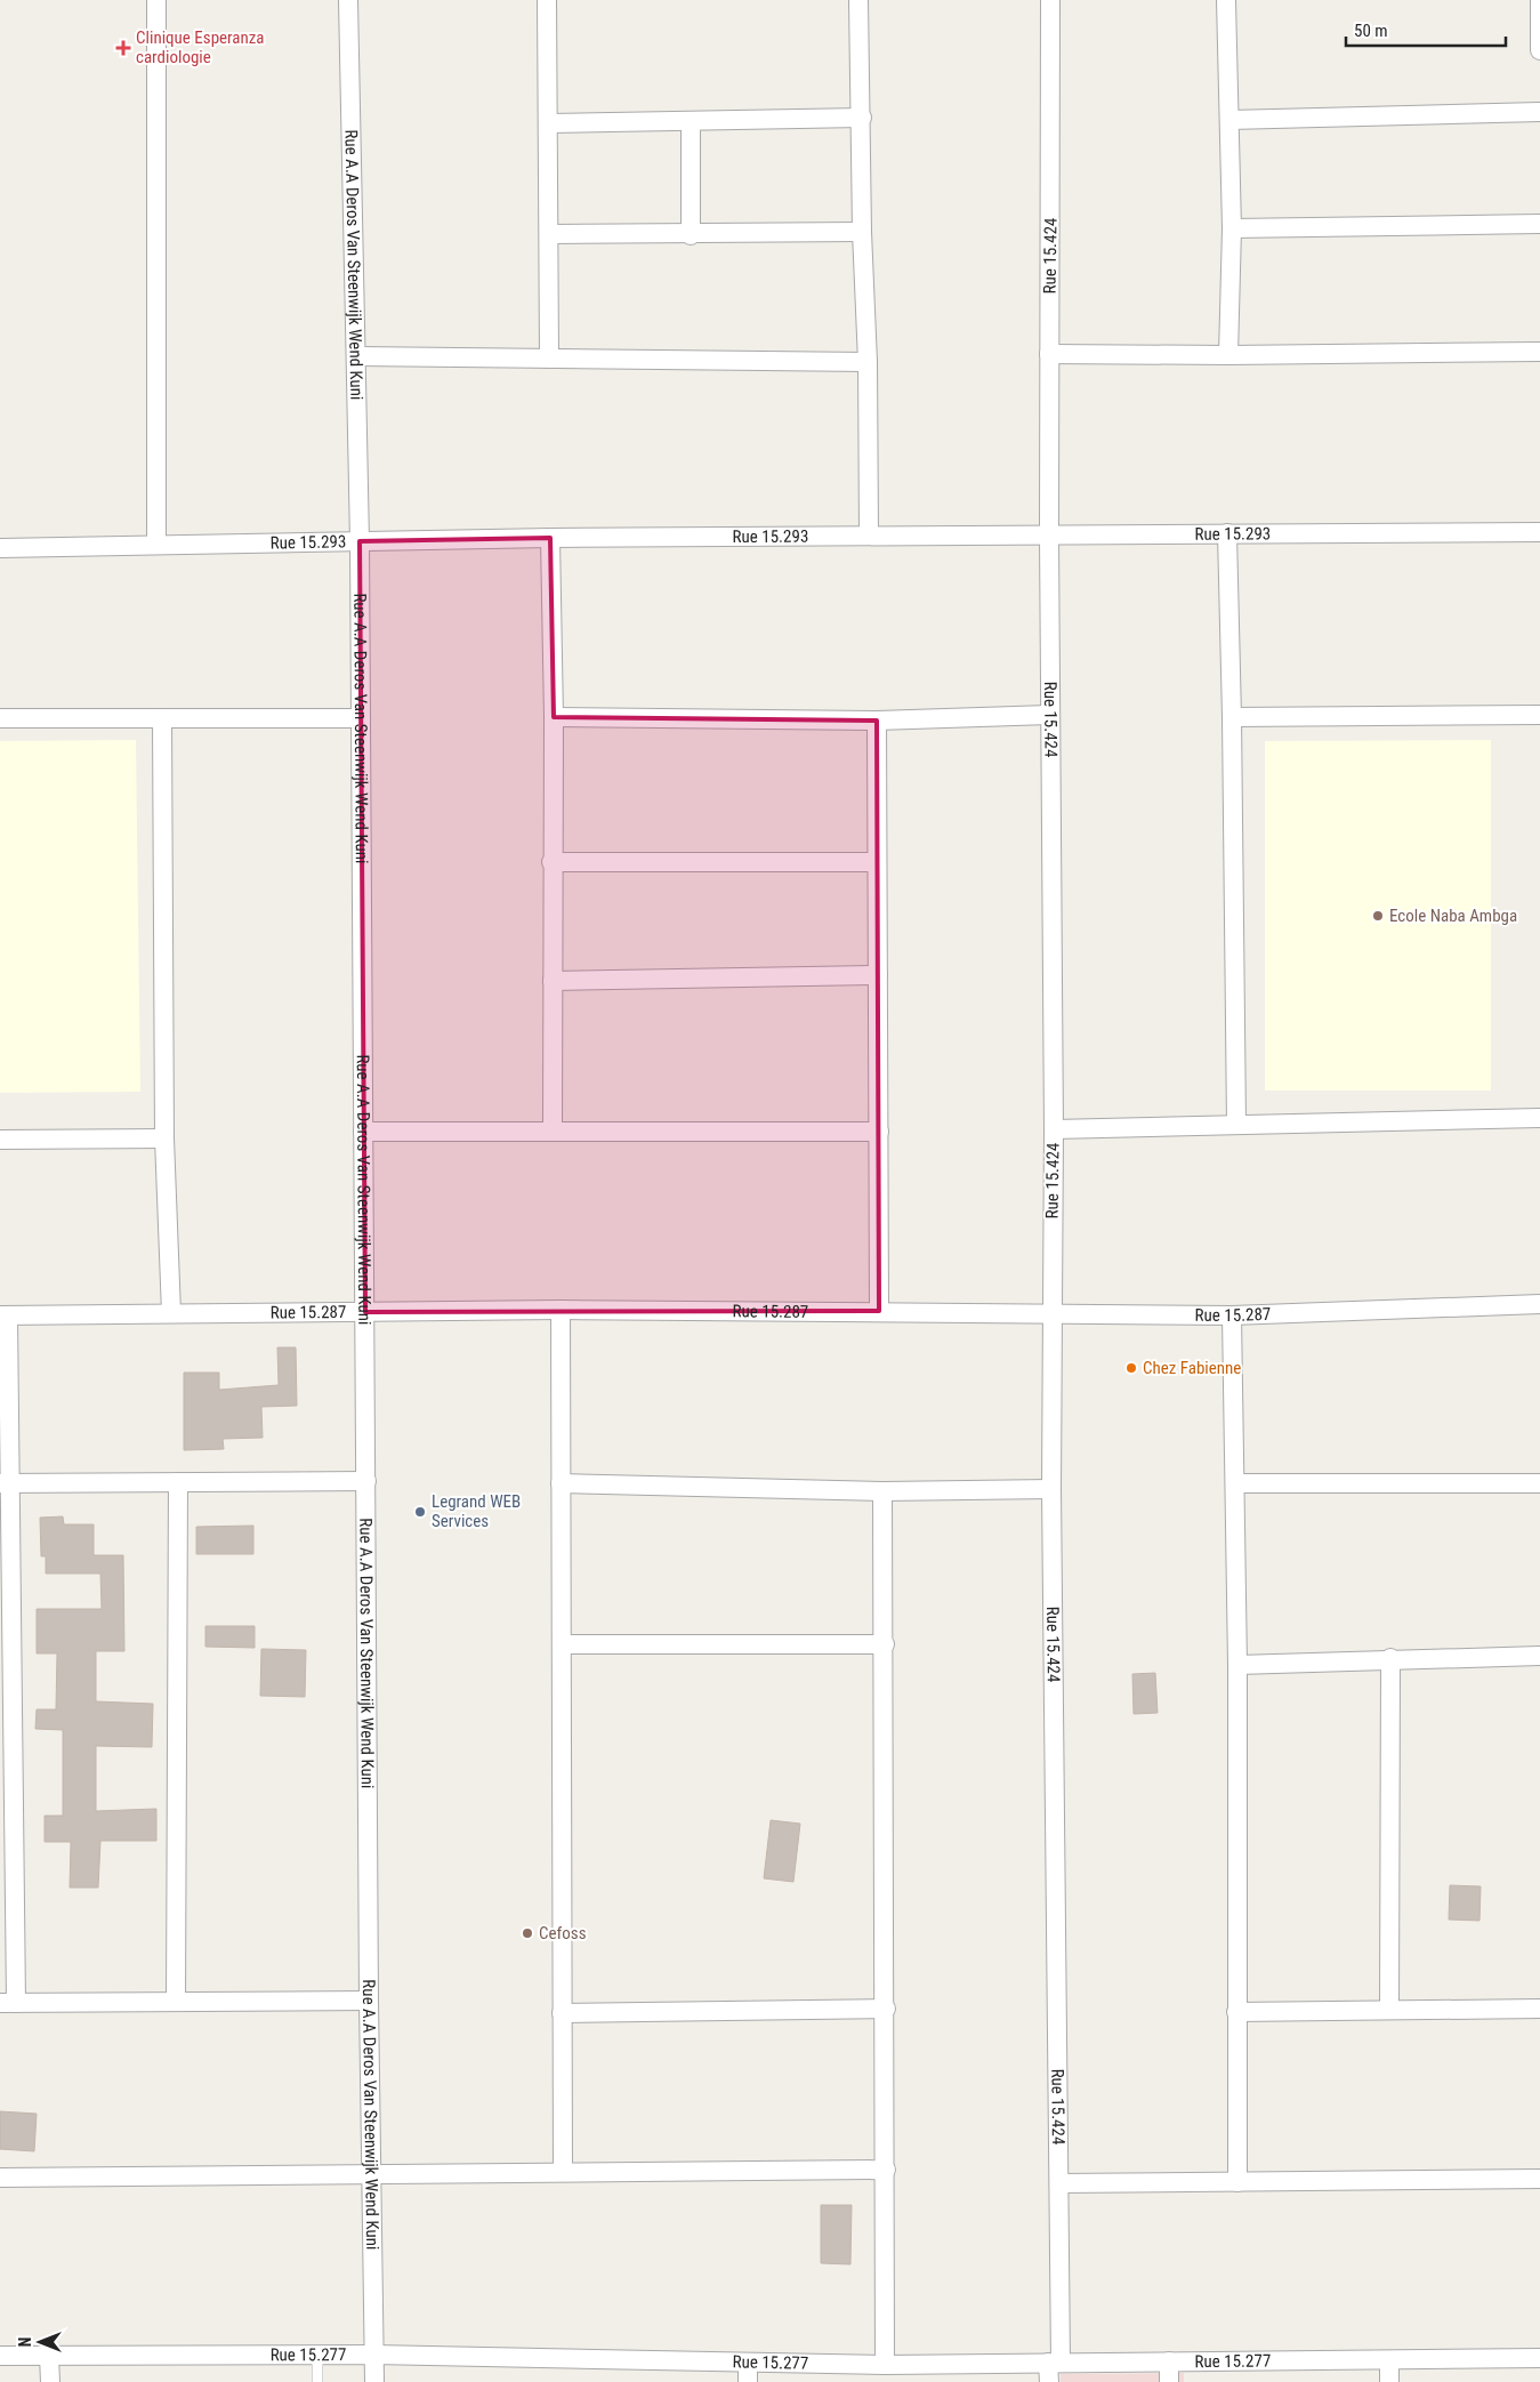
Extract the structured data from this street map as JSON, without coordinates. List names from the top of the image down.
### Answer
{
  "streets": {
    "street": [
      "Rue 15.424",
      "Rue A.A Deros Van Steenwijk Wend Kuni",
      "Rue 15.293",
      "Rue 15.287",
      "Rue 15.277"
    ]
  },
  "crossings": [
    ["Rue 15.424", "Rue 15.293"],
    ["Rue 15.424", "Rue 15.287"],
    ["Rue 15.424", "Rue 15.277"],
    ["Rue A.A Deros Van Steenwijk Wend Kuni", "Rue 15.293"],
    ["Rue A.A Deros Van Steenwijk Wend Kuni", "Rue 15.287"],
    ["Rue A.A Deros Van Steenwijk Wend Kuni", "Rue 15.277"]
  ],
  "places": {
    "health": ["Clinique Esperanza cardiologie"],
    "other": [
      "Ecole Naba Ambga",
      "Chez Fabienne",
      "Legrand WEB Services",
      "Cefoss"
    ]
  },
  "scale_bar": "50 m",
  "north": "left"
}
